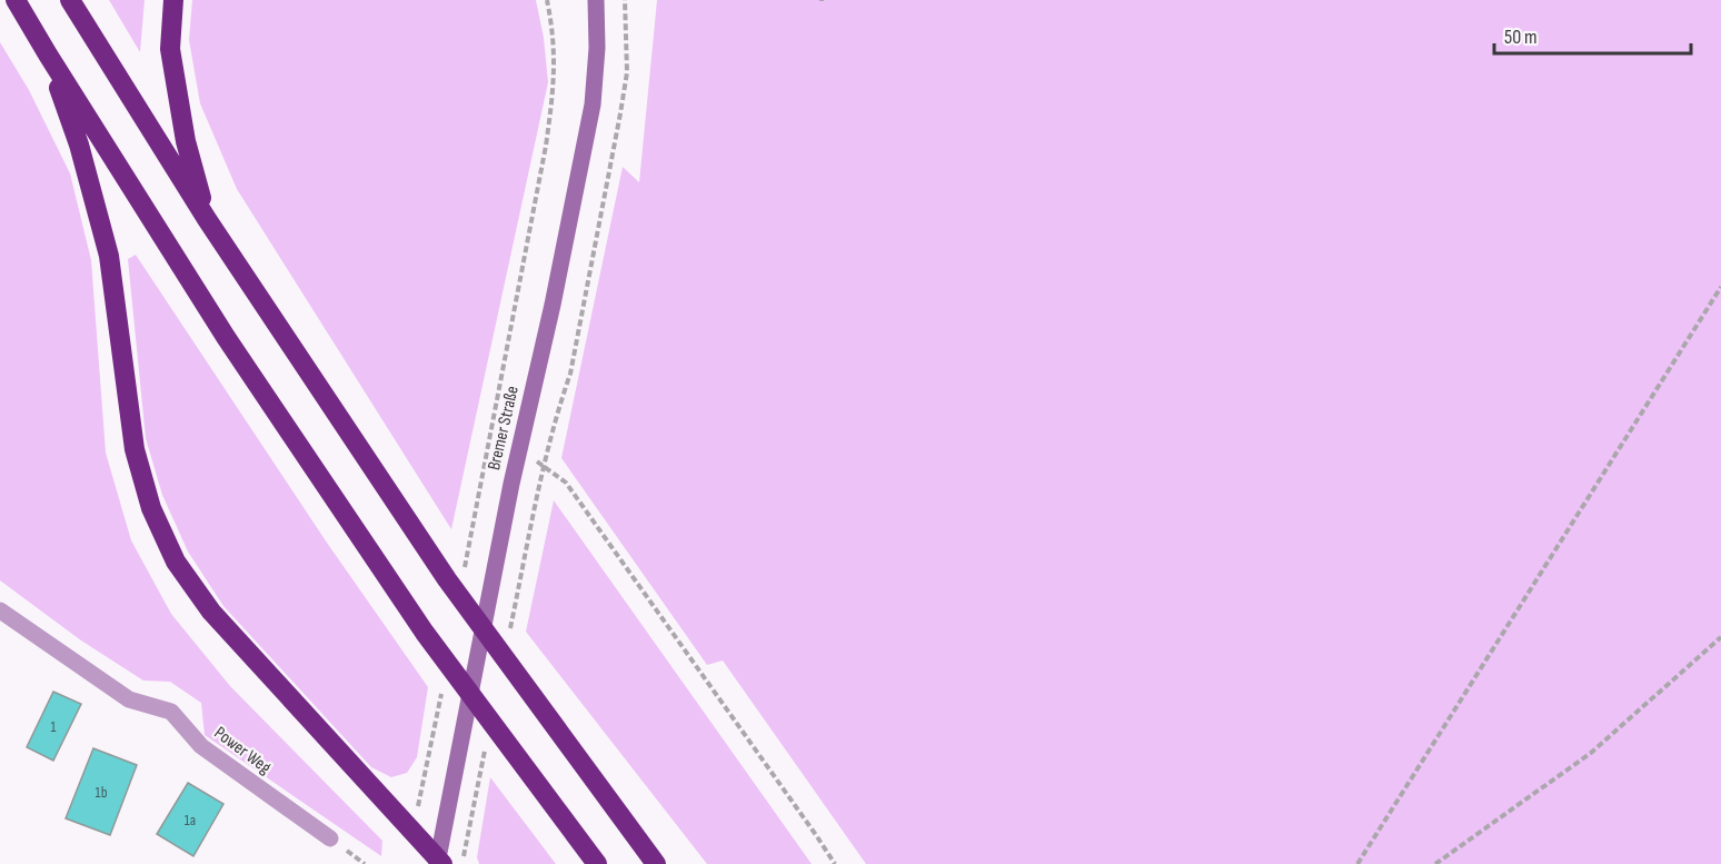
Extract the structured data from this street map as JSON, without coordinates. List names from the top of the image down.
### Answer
{
  "streets": {
    "main road": ["Bremer Straße"],
    "street": ["Power Weg"]
  },
  "house_numbers": ["1", "1b", "1a"],
  "scale_bar": "50 m"
}
